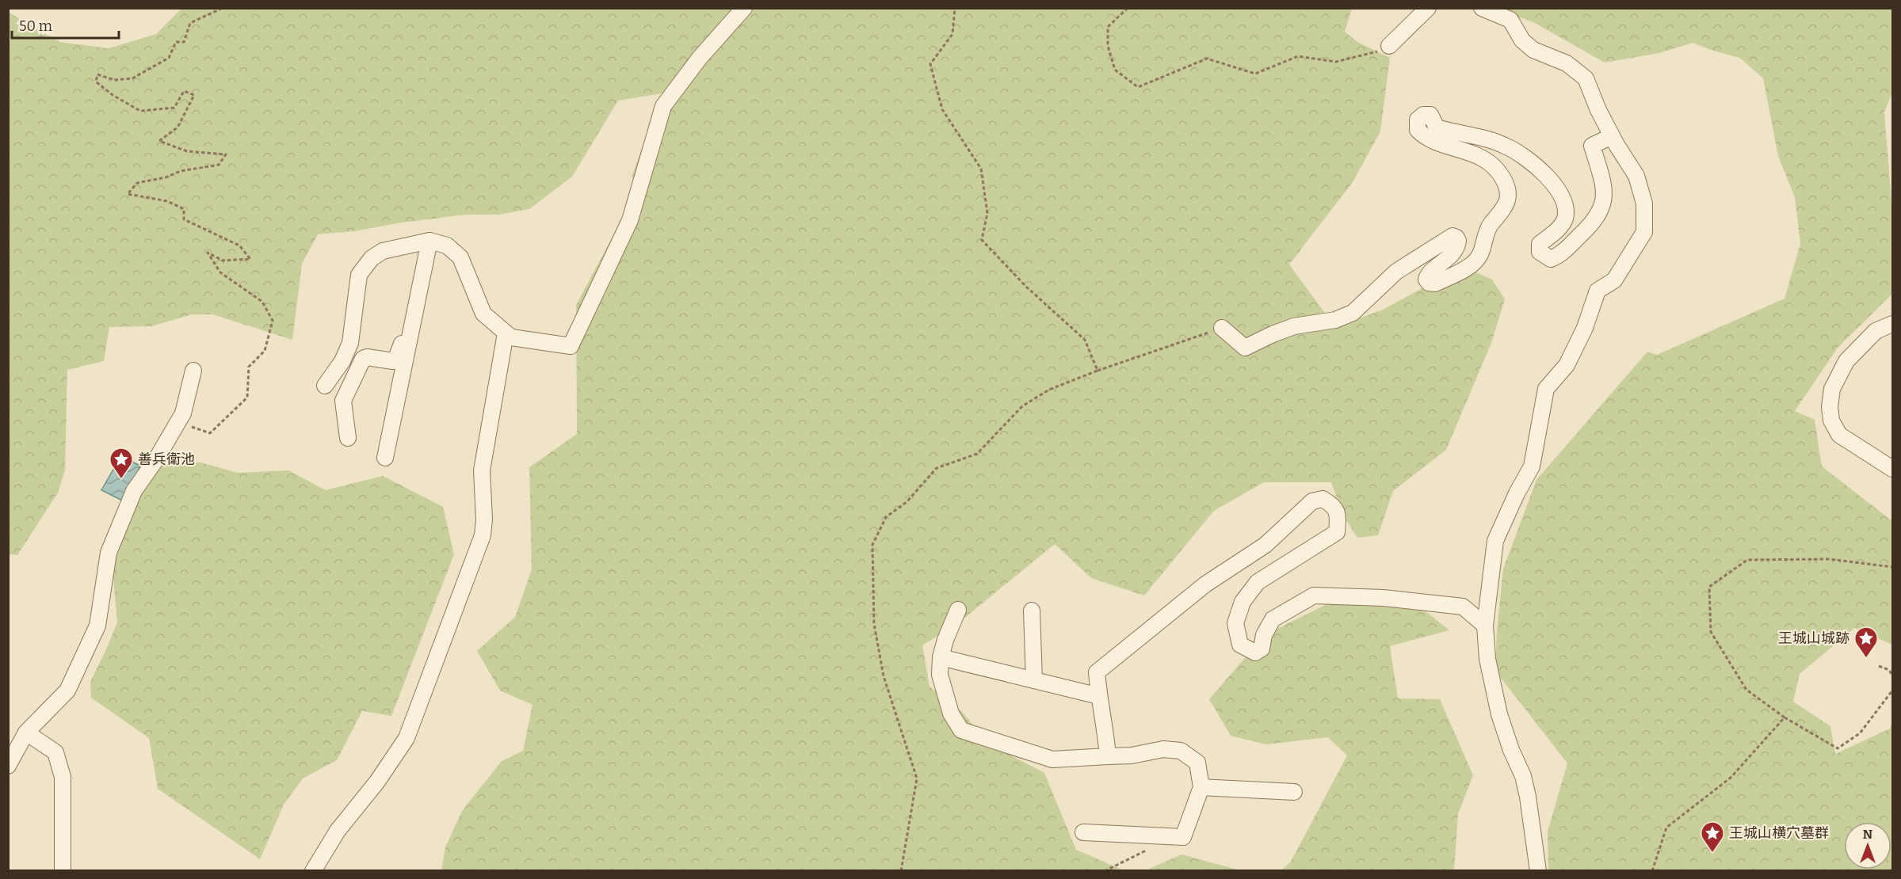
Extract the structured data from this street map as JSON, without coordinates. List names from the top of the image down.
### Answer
{
  "places": {
    "place": ["善兵衛池", "王城山城跡", "王城山横穴墓群"]
  },
  "scale_bar": "50 m",
  "north": "top"
}
